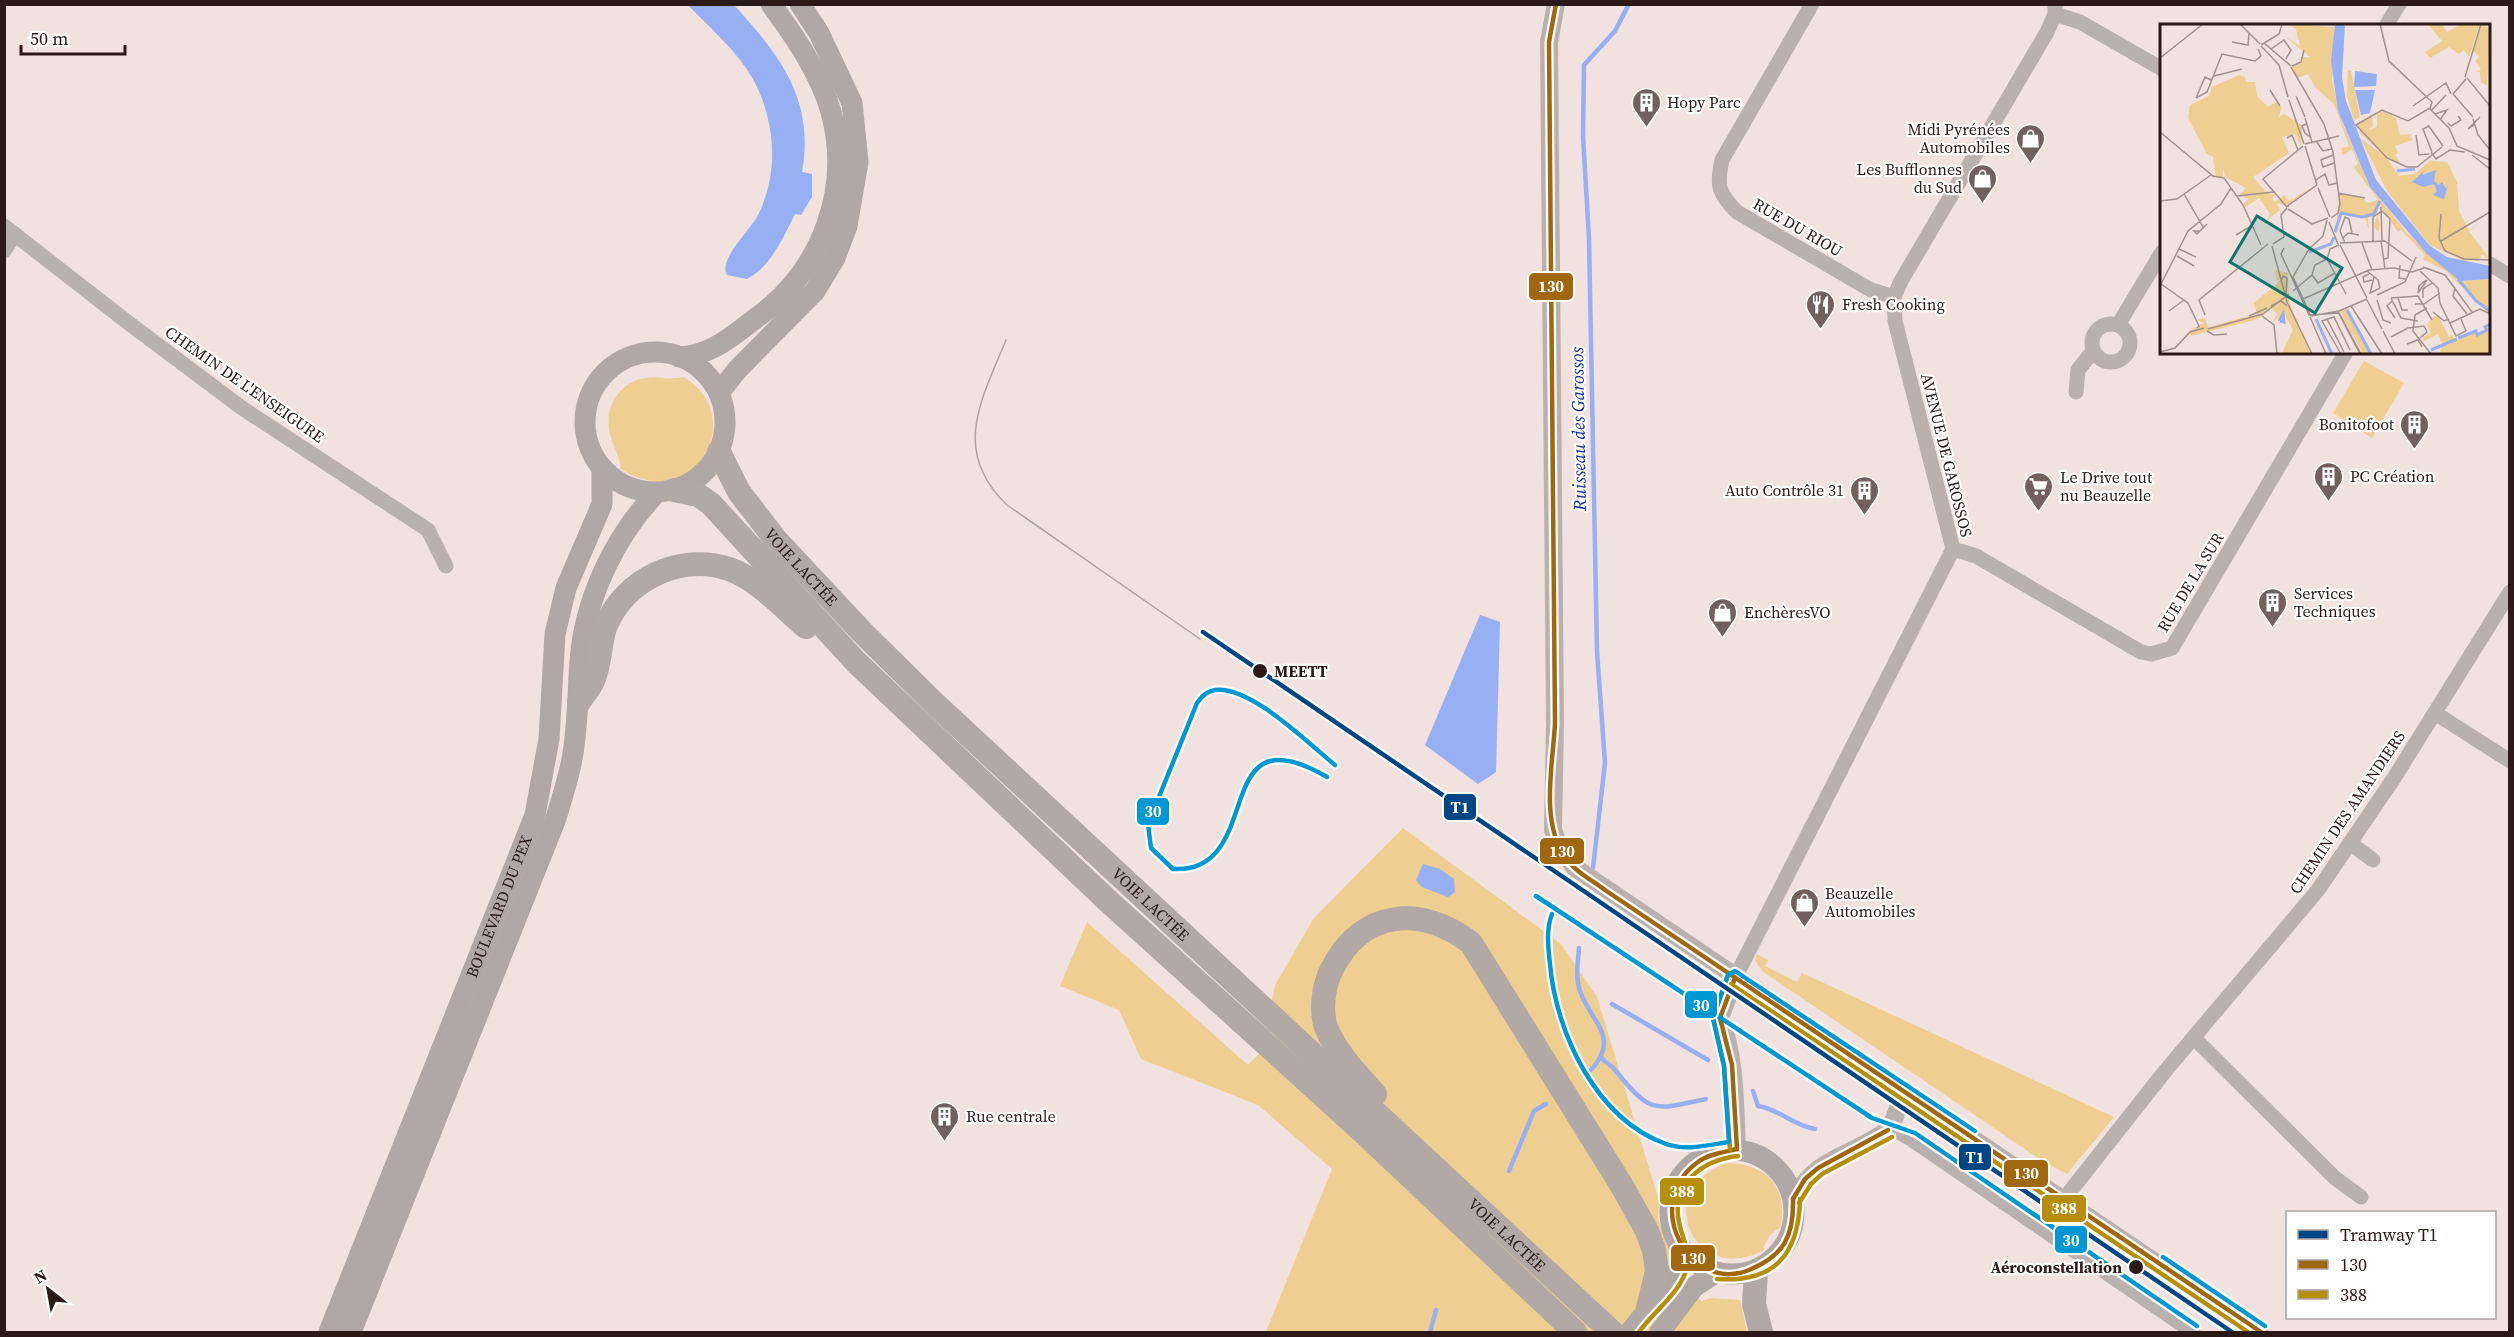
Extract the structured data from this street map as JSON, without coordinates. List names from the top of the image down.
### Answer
{
  "streets": {
    "highway": ["VOIE LACTÉE"],
    "main road": ["BOULEVARD DU PEX"],
    "street": [
      "RUE DU RIOU",
      "CHEMIN DE L'ENSEIGURE",
      "AVENUE DE GAROSSOS",
      "RUE DE LA SUR",
      "CHEMIN DES AMANDIERS"
    ]
  },
  "crossings": [
    ["RUE DU RIOU", "AVENUE DE GAROSSOS"],
    ["AVENUE DE GAROSSOS", "RUE DE LA SUR"],
    ["VOIE LACTÉE", "BOULEVARD DU PEX"]
  ],
  "water": ["Ruisseau des Garossos"],
  "places": {
    "building": [
      "Hopy Parc",
      "Bonitofoot",
      "PC Création",
      "Auto Contrôle 31",
      "Services Techniques",
      "Rue centrale"
    ],
    "shop": [
      "Midi Pyrénées Automobiles",
      "Les Bufflonnes du Sud",
      "EnchèresVO",
      "Beauzelle Automobiles"
    ],
    "restaurant": ["Fresh Cooking"],
    "supermarket": ["Le Drive tout nu Beauzelle"],
    "other": ["MEETT", "Aéroconstellation"]
  },
  "lines": [
    "transit line 130",
    "tram line T1",
    "transit line 30",
    "transit line 388"
  ],
  "legend": ["Tramway T1", "130", "388"],
  "scale_bar": "50 m",
  "north": "top left"
}
